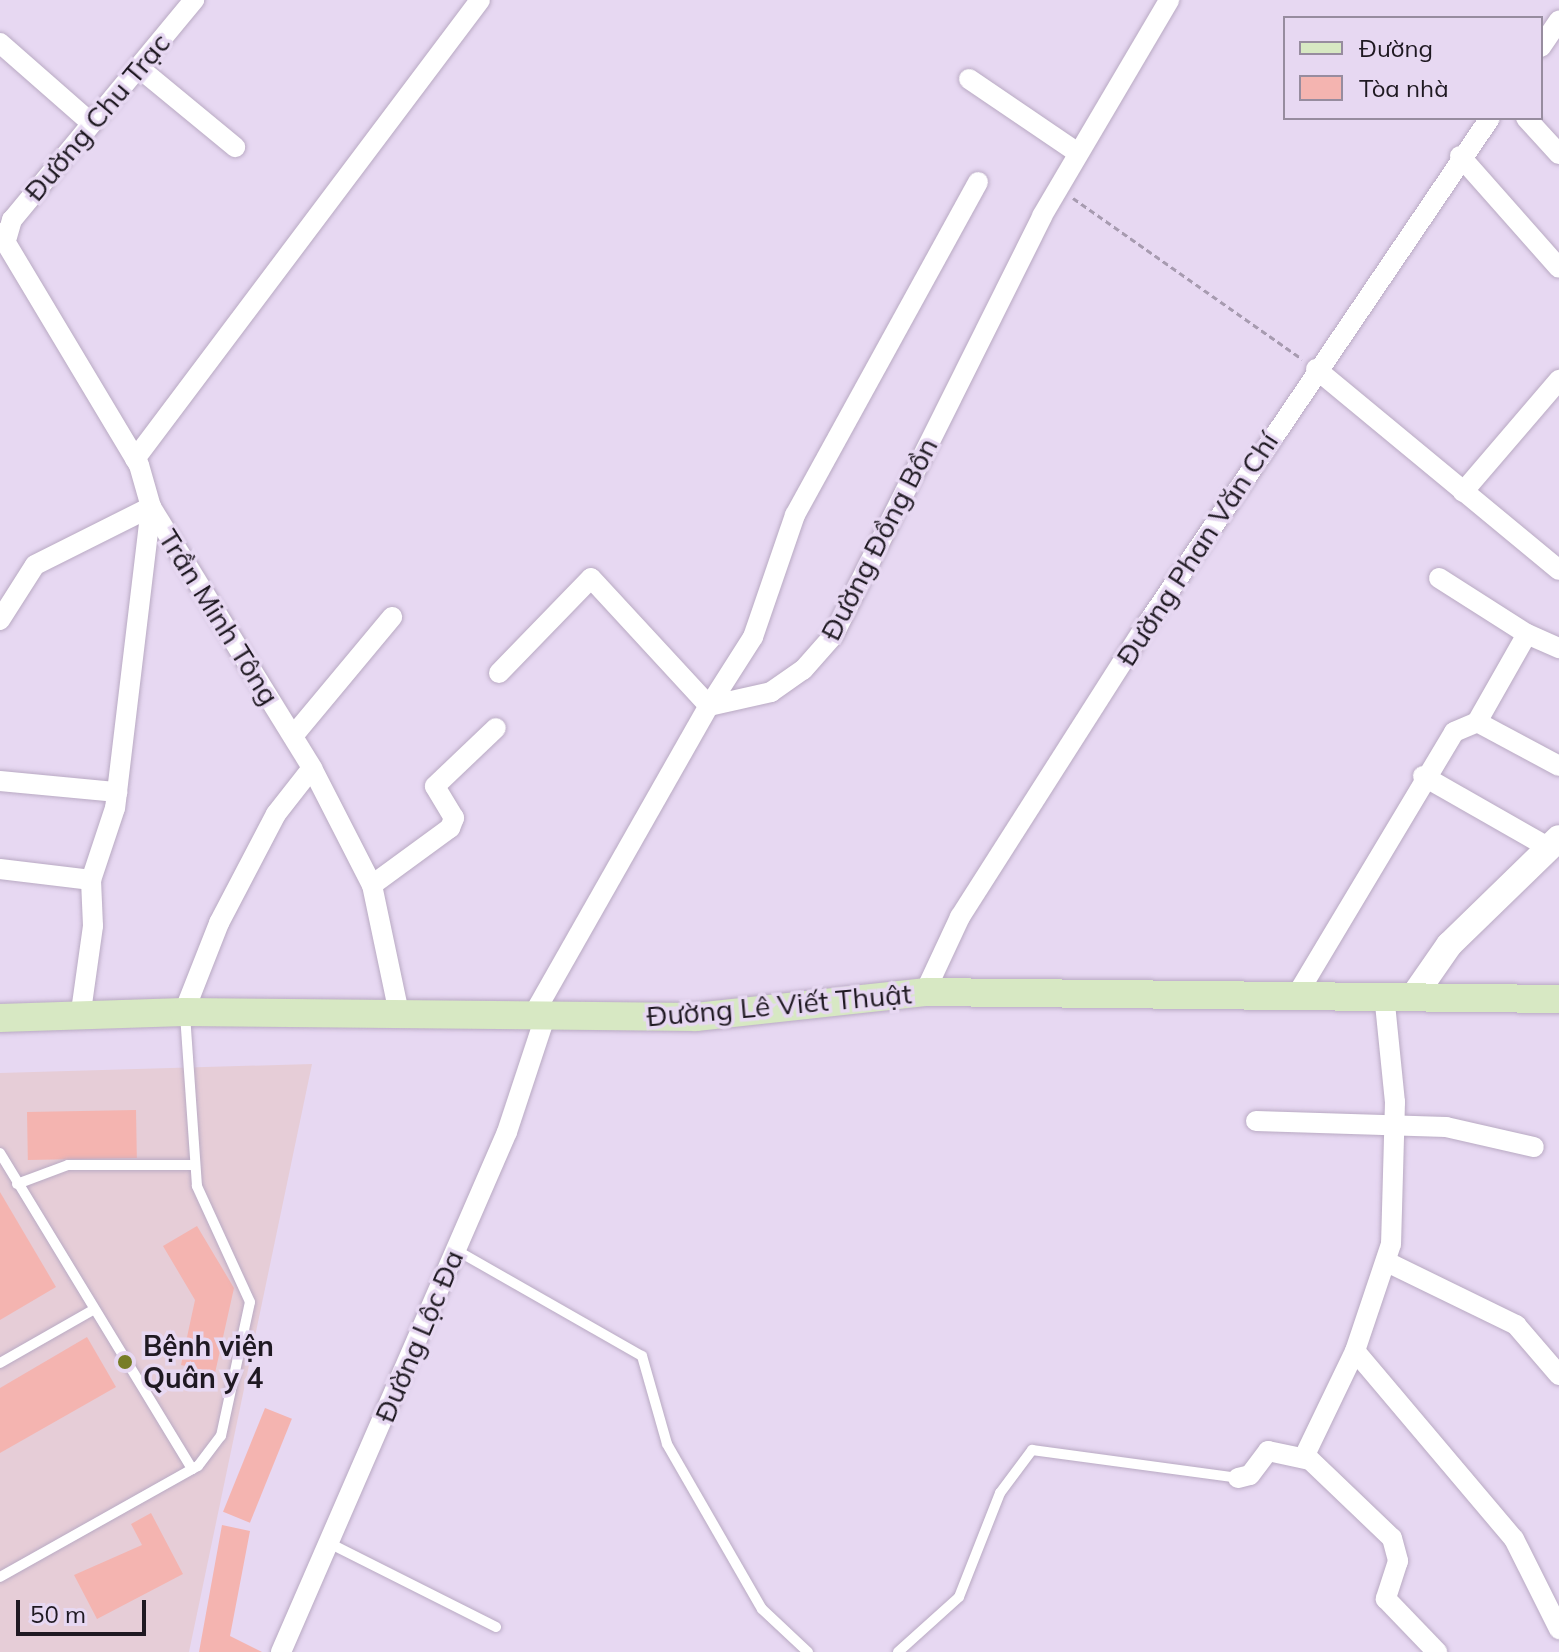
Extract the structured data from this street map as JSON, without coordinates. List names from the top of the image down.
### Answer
{
  "streets": {
    "main road": ["Đường Lê Viết Thuật"],
    "street": [
      "Đường Chu Trạc",
      "Đường Đồng Bồn",
      "Đường Phan Văn Chí",
      "Trần Minh Tông",
      "Đường Lộc Đa"
    ]
  },
  "crossings": [
    ["Đường Chu Trạc", "Trần Minh Tông"],
    ["Đường Phan Văn Chí", "Đường Lê Viết Thuật"],
    ["Trần Minh Tông", "Đường Lê Viết Thuật"],
    ["Đường Lê Viết Thuật", "Đường Lộc Đa"]
  ],
  "places": ["Bệnh viện Quân y 4"],
  "legend": ["Đường", "Tòa nhà"],
  "scale_bar": "50 m"
}
